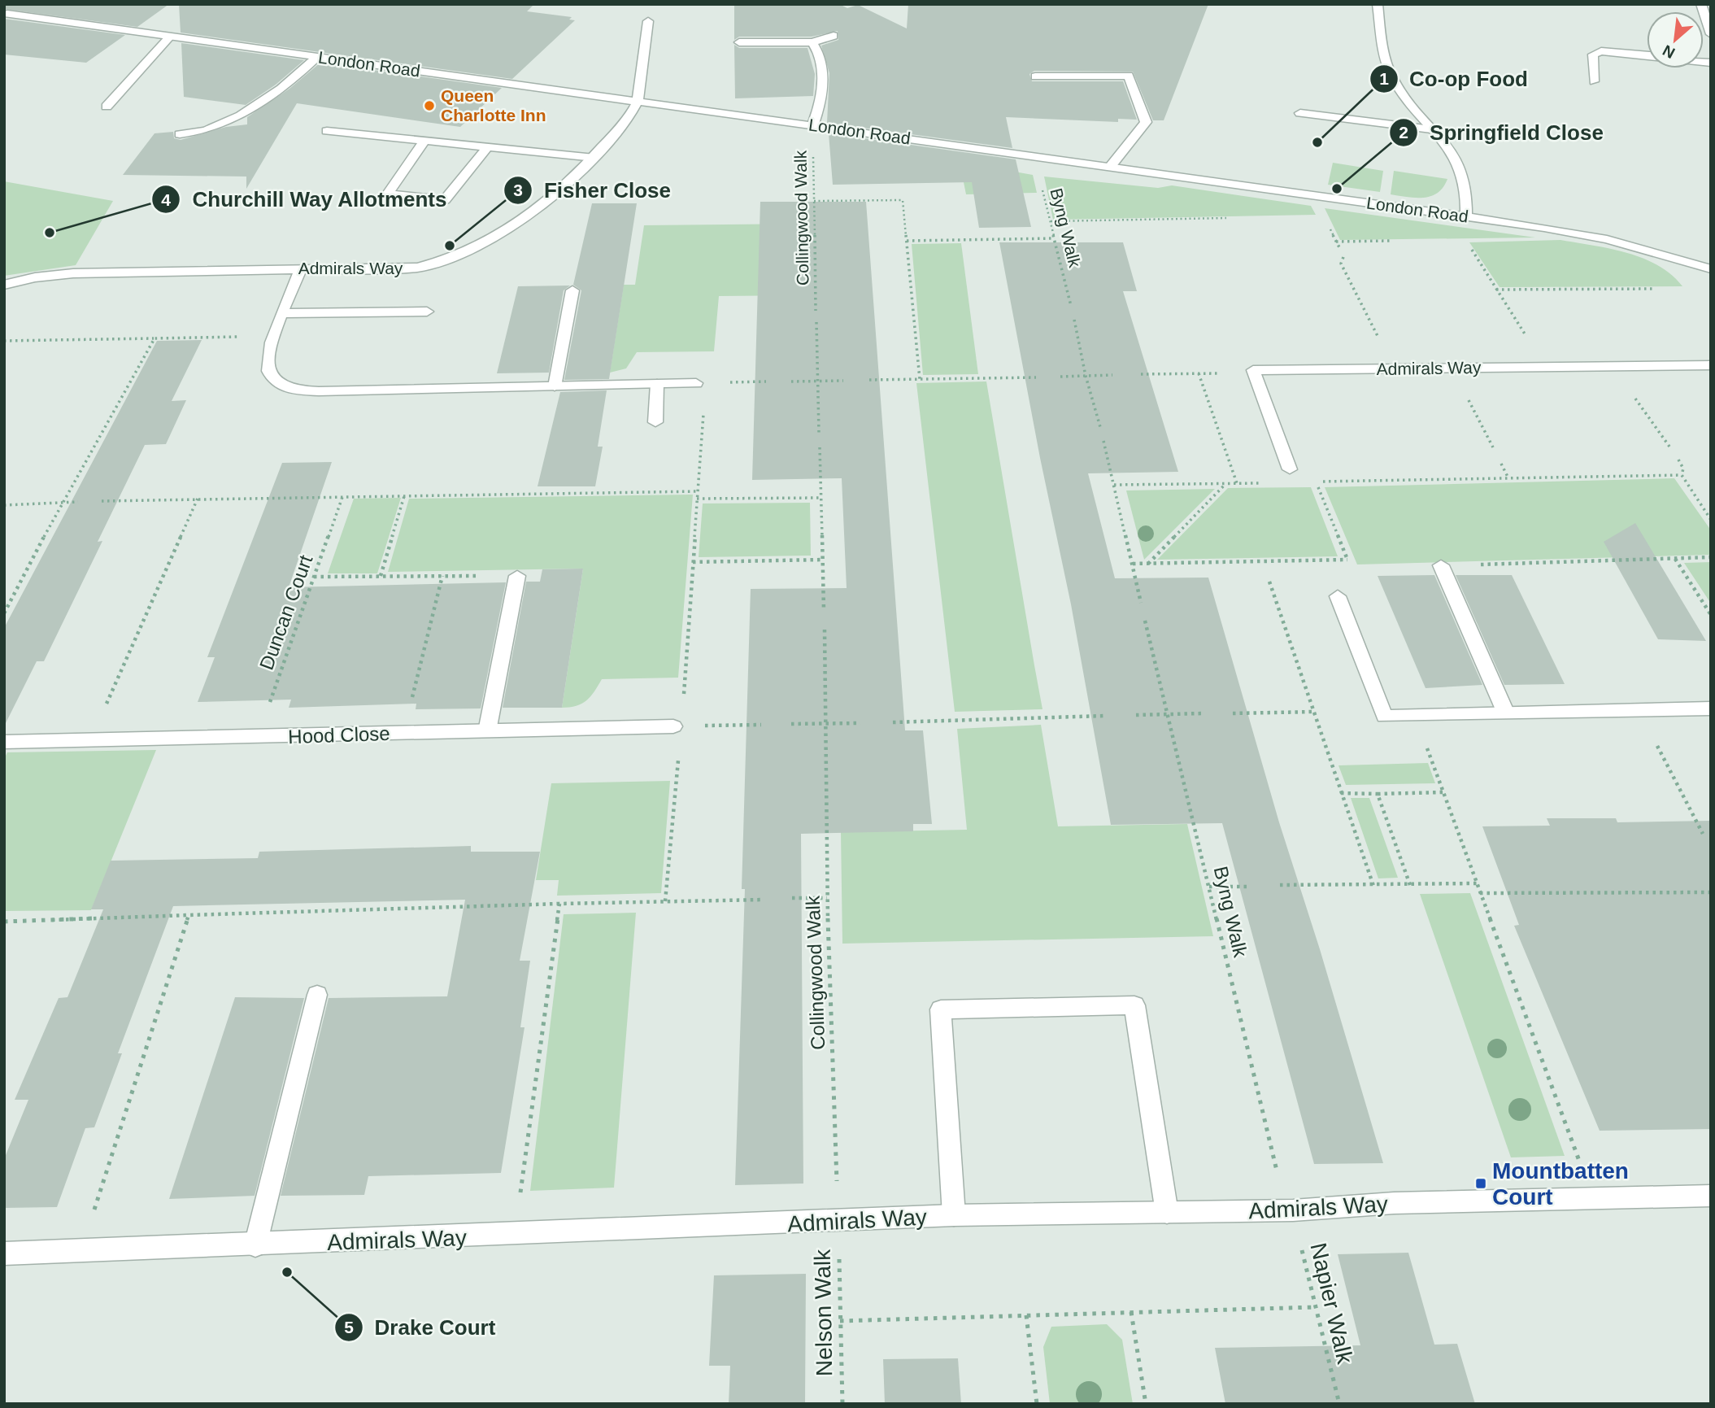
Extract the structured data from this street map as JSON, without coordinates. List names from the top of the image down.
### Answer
{
  "streets": {
    "street": ["London Road", "Admirals Way", "Hood Close"],
    "path": [
      "Collingwood Walk",
      "Byng Walk",
      "Duncan Court",
      "Napier Walk",
      "Nelson Walk"
    ]
  },
  "crossings": [
    ["London Road", "Collingwood Walk"],
    ["London Road", "Byng Walk"],
    ["London Road", "Admirals Way"],
    ["Collingwood Walk", "Admirals Way"],
    ["Collingwood Walk", "Nelson Walk"],
    ["Byng Walk", "Admirals Way"],
    ["Byng Walk", "Napier Walk"],
    ["Admirals Way", "Napier Walk"],
    ["Admirals Way", "Nelson Walk"],
    ["Duncan Court", "Hood Close"]
  ],
  "places": {
    "other": [
      "Queen Charlotte Inn",
      "Co-op Food",
      "Springfield Close",
      "Churchill Way Allotments",
      "Fisher Close",
      "Drake Court"
    ],
    "transit": ["Mountbatten Court"]
  },
  "north": "bottom left"
}
